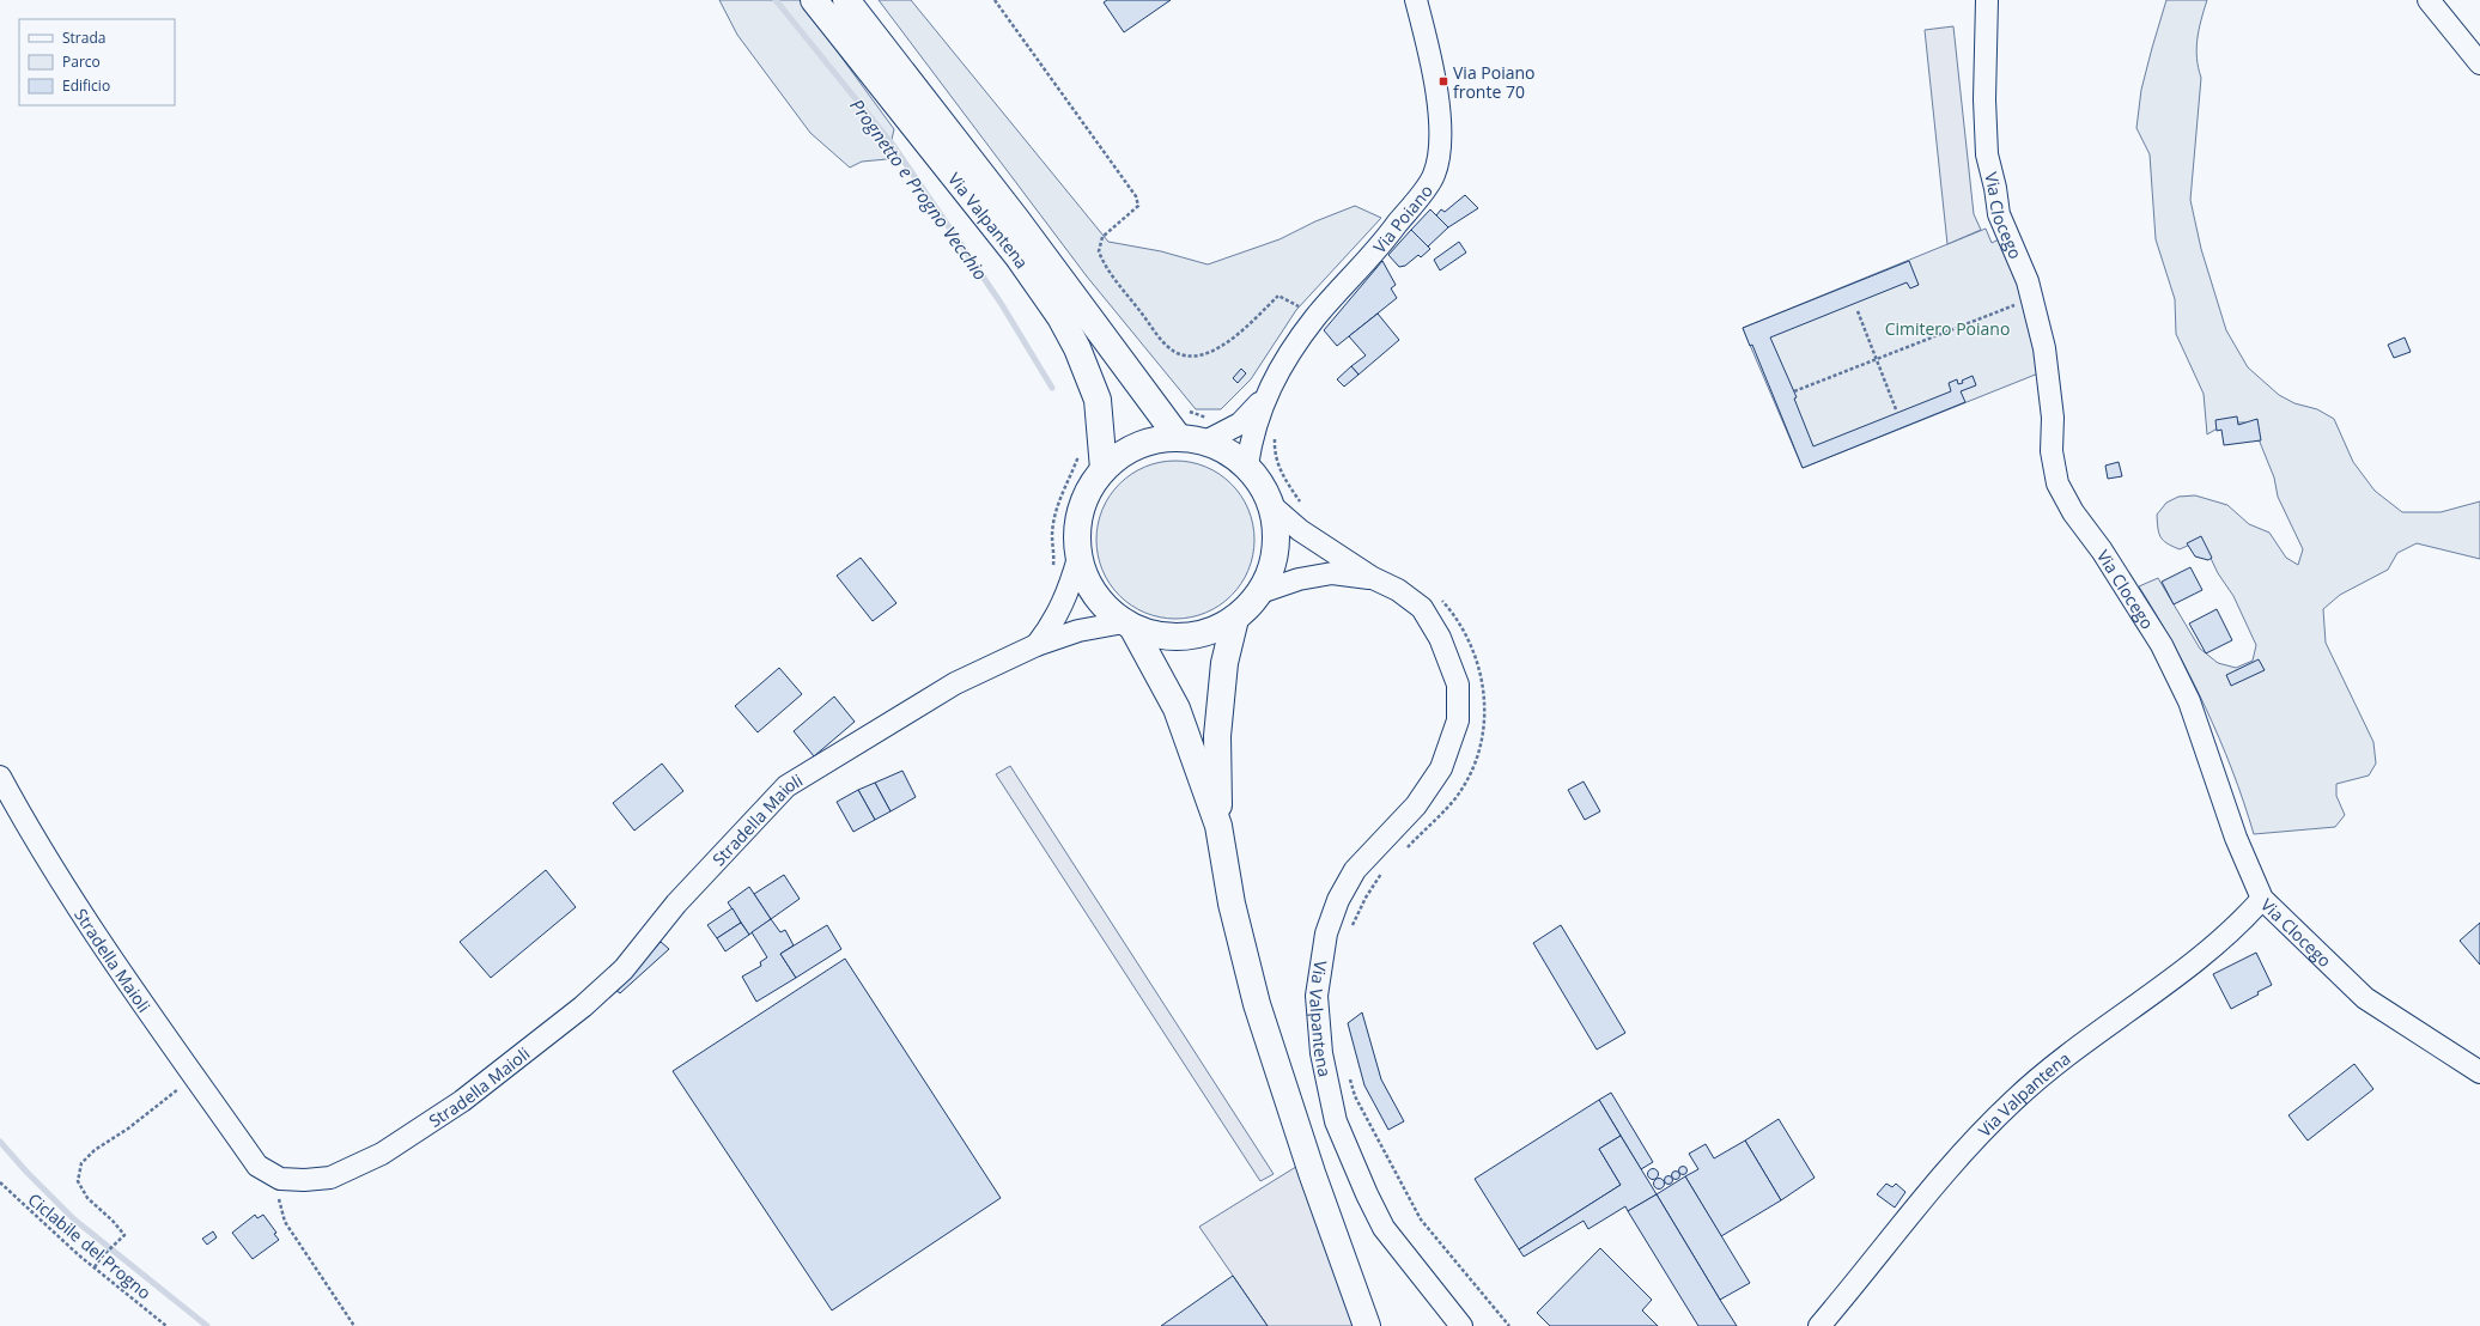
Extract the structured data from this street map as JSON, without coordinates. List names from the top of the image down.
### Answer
{
  "streets": {
    "main road": ["Via Valpantena"],
    "street": ["Via Clocego", "Via Poiano", "Stradella Maioli"],
    "path": ["Ciclabile del Progno"]
  },
  "crossings": [
    ["Via Clocego", "Via Valpantena"],
    ["Via Poiano", "Via Valpantena"],
    ["Via Valpantena", "Stradella Maioli"]
  ],
  "water": ["Prognetto e Progno Vecchio"],
  "parks": ["Cimitero Poiano"],
  "places": {
    "transit": ["Via Poiano fronte 70"]
  },
  "legend": ["Strada", "Parco", "Edificio"]
}
